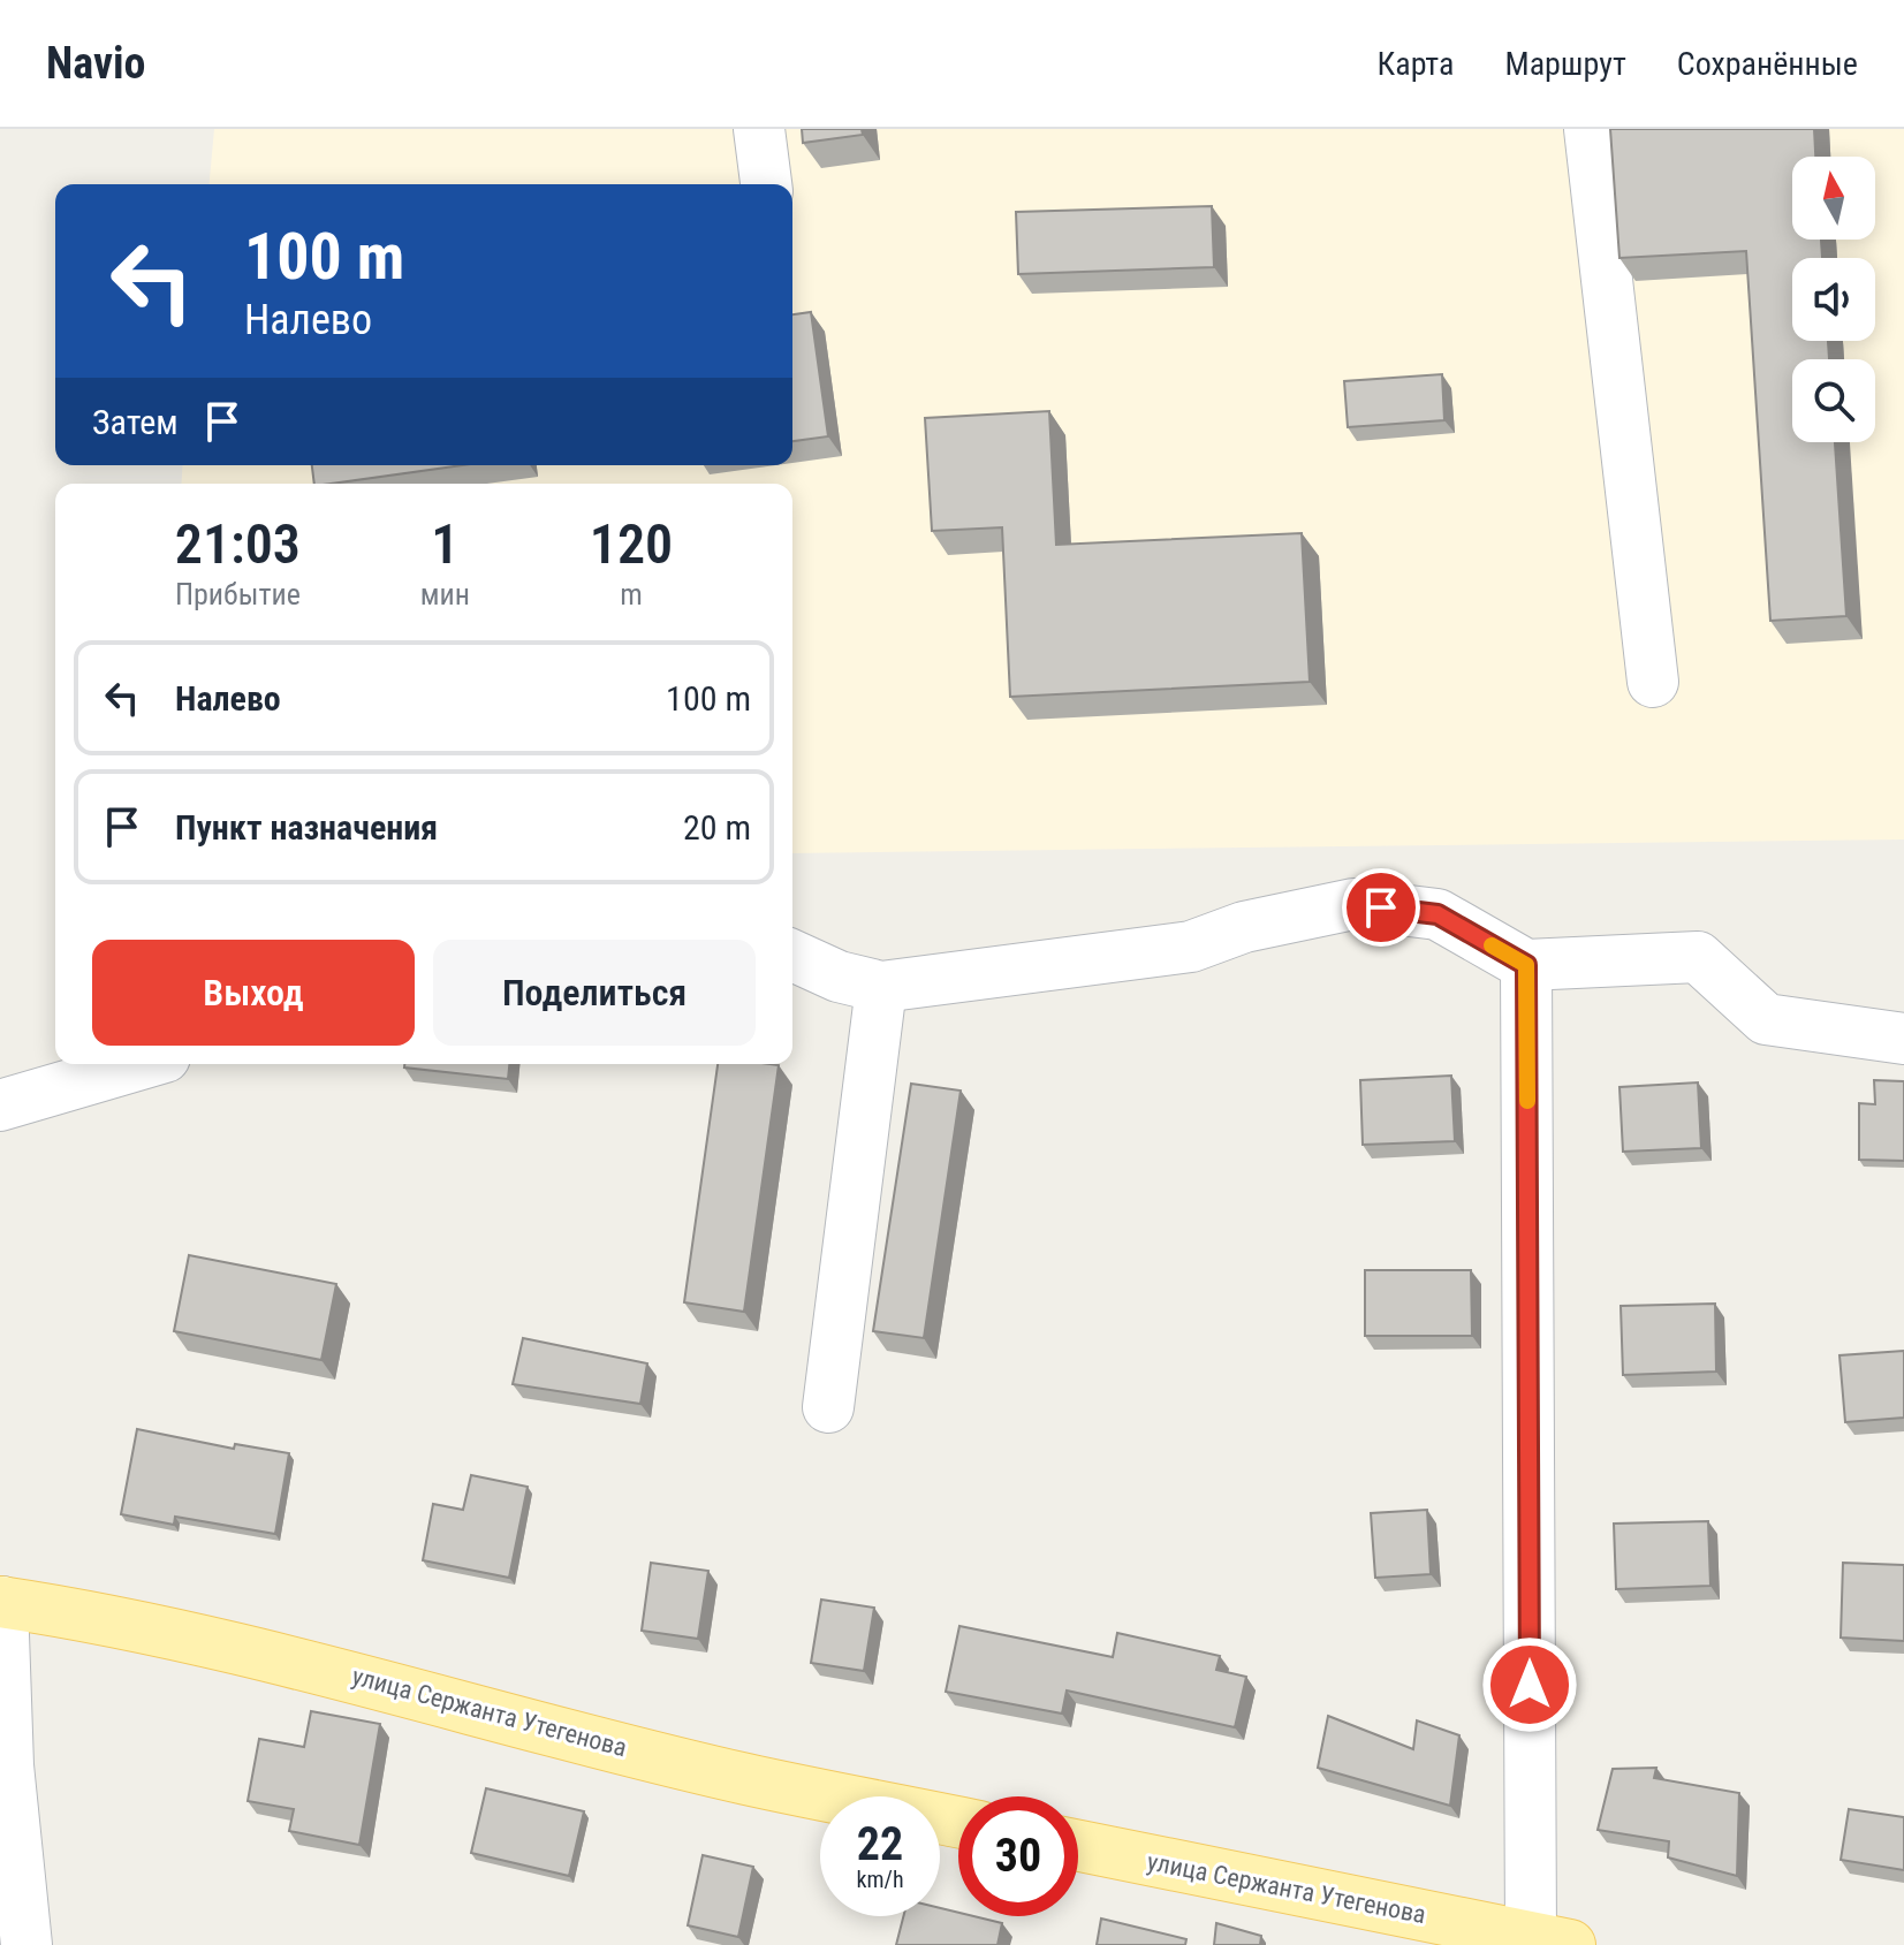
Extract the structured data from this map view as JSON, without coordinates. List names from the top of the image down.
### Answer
{
  "streets": {
    "main road": ["улица Сержанта Утегенова"]
  },
  "north": "top",
  "page": {
    "header": "Navio",
    "nav": ["Карта", "Маршрут", "Сохранённые"],
    "turn": ["100 m", "Налево"],
    "then": "Затем",
    "eta": [
      "21:03",
      "Прибытие",
      "1",
      "мин",
      "120",
      "m"
    ],
    "list": [
      {
        "name": "Налево",
        "value": "100 m"
      },
      {
        "name": "Пункт назначения",
        "value": "20 m"
      }
    ],
    "buttons": ["Выход", "Поделиться"],
    "speed": "22 km/h",
    "limit": "30"
  }
}
